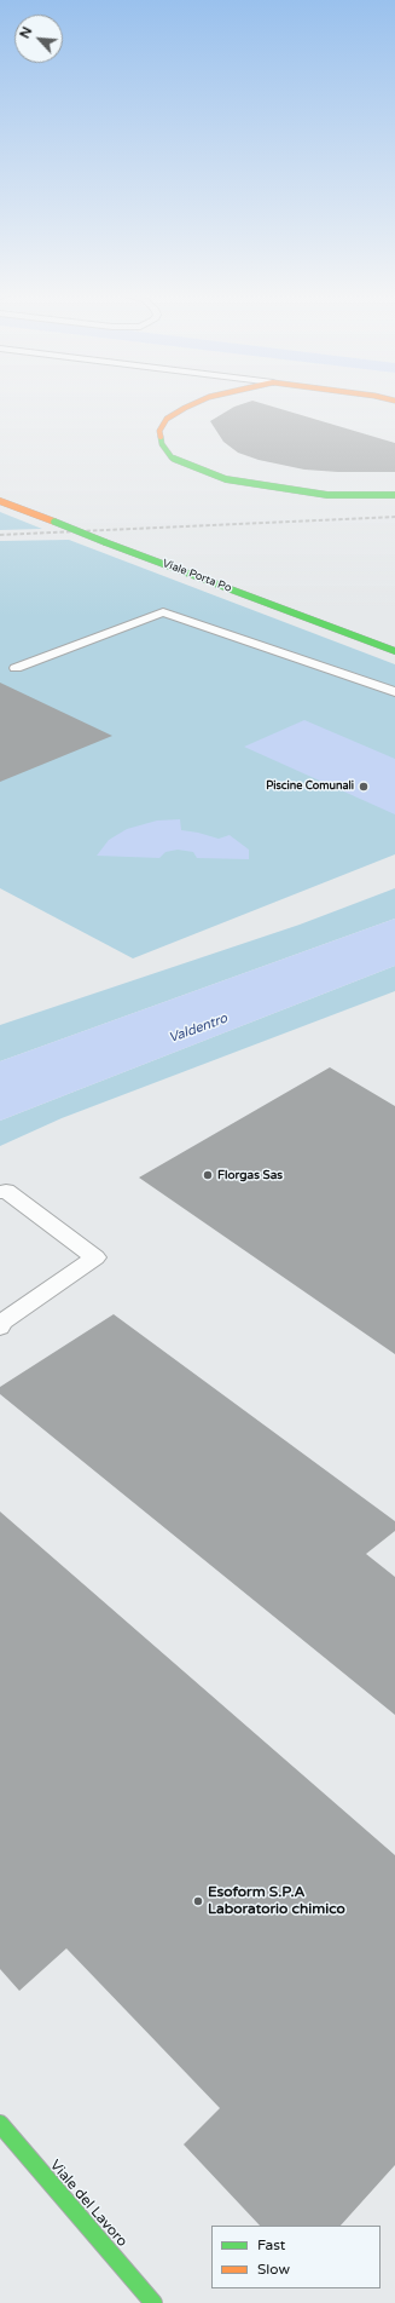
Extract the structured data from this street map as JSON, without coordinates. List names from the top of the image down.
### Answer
{
  "streets": {
    "street": ["Viale Porta Po", "Viale del Lavoro"]
  },
  "water": ["Valdentro"],
  "places": ["Piscine Comunali", "Florgas Sas", "Esoform S.P.A Laboratorio chimico"],
  "legend": ["Fast", "Slow"],
  "north": "top left"
}
